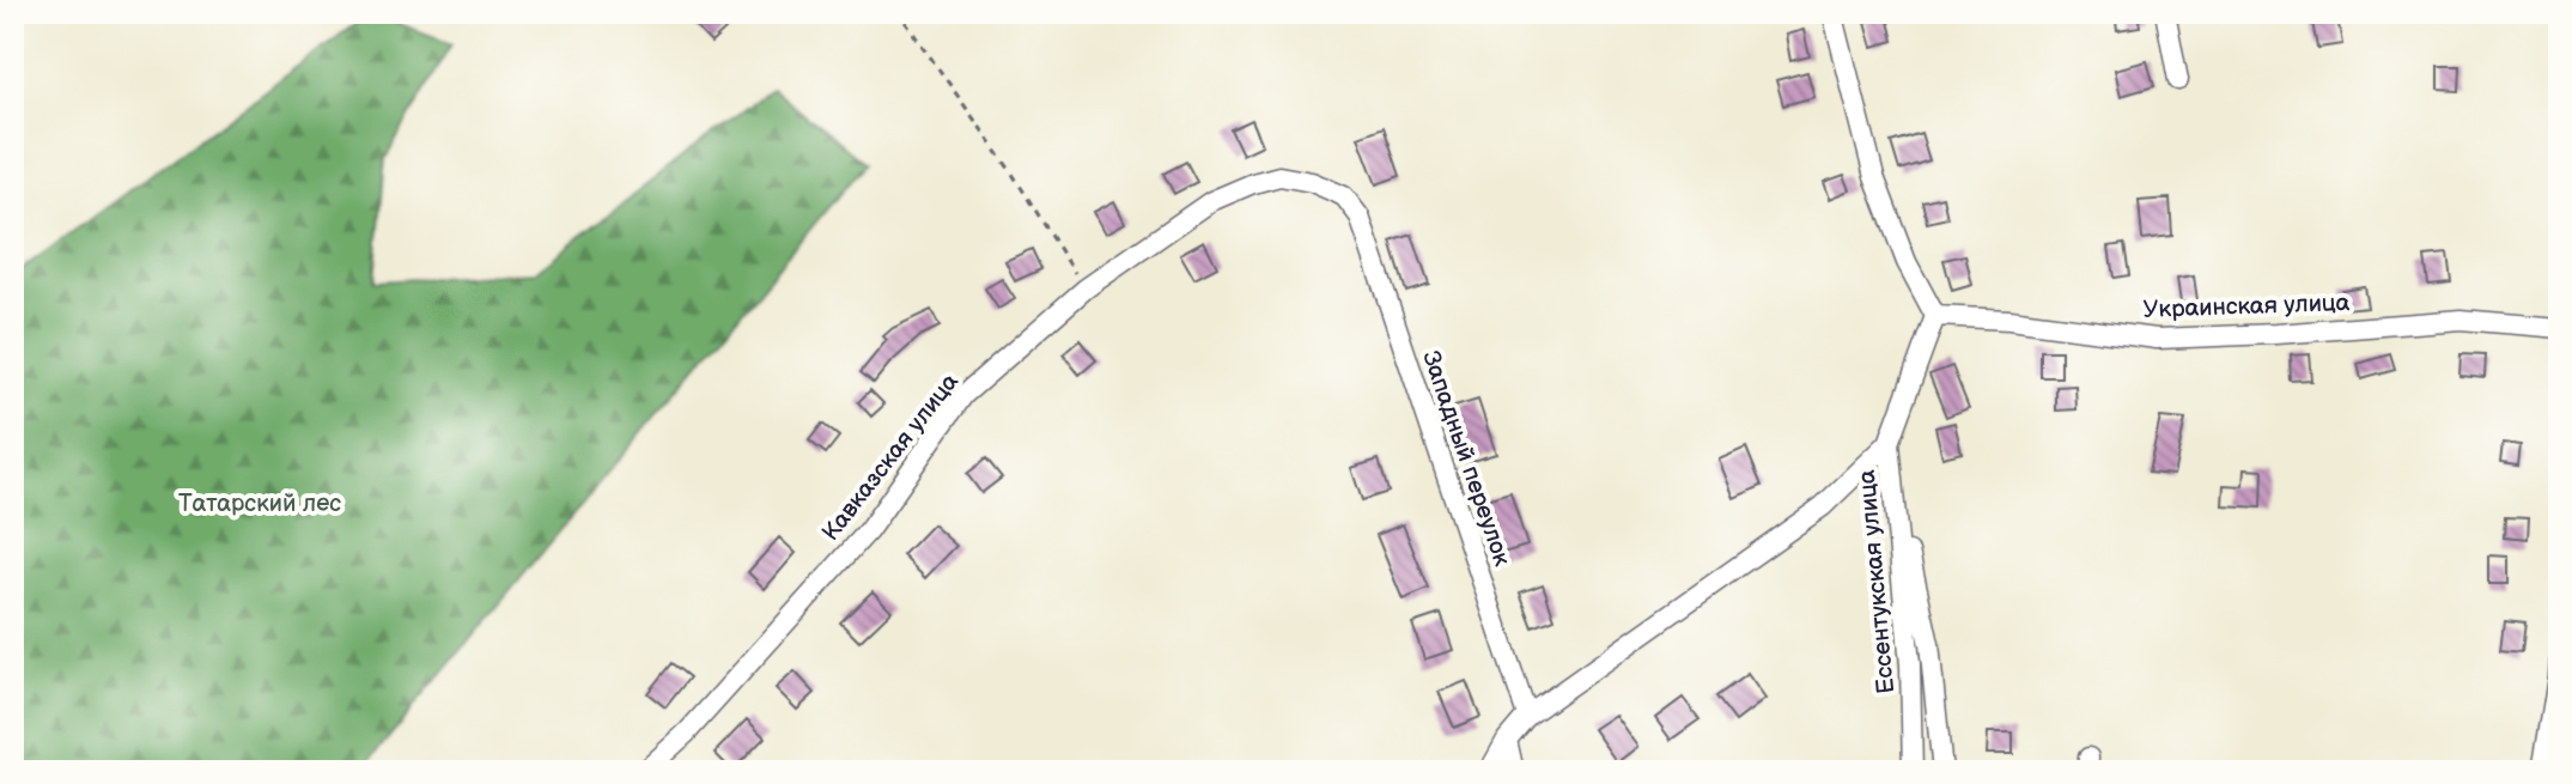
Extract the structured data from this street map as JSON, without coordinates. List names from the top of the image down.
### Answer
{
  "streets": {
    "street": [
      "Украинская улица",
      "Кавказская улица",
      "Западный переулок",
      "Ессентукская улица"
    ]
  },
  "crossings": [
    ["Украинская улица", "Ессентукская улица"],
    ["Кавказская улица", "Западный переулок"]
  ],
  "parks": ["Татарский лес"]
}
